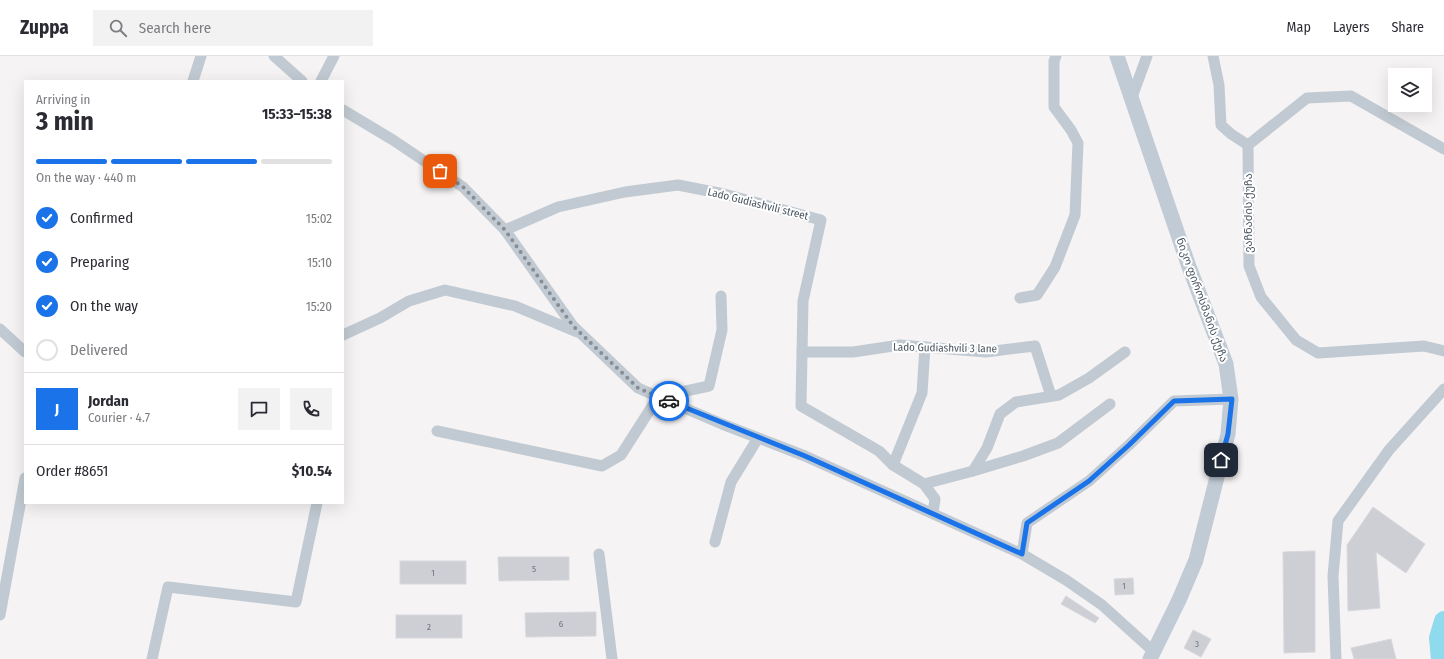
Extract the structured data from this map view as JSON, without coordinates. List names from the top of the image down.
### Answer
{
  "streets": {
    "main road": ["ნიკო ფიროსმანის ქუჩა"],
    "street": ["Lado Gudiashvili street", "ვაჩნაძის ქუჩა", "Lado Gudiashvili 3 lane"]
  },
  "crossings": [
    ["Lado Gudiashvili street", "Lado Gudiashvili 3 lane"]
  ],
  "house_numbers": [
    "5",
    "1",
    "1",
    "6",
    "2",
    "3"
  ],
  "page": {
    "header": "Zuppa",
    "search": "Search here",
    "nav": ["Map", "Layers", "Share"],
    "heading": ["3 min", "Arriving in", "15:33–15:38"],
    "panel": [
      "Jordan",
      "Courier · 4.7",
      "Order #8651",
      "$10.54"
    ],
    "bar": "On the way · 440 m",
    "list": [
      ["Confirmed", "15:02"],
      ["Preparing", "15:10"],
      ["On the way", "15:20"],
      "Delivered"
    ],
    "round": "J"
  }
}
